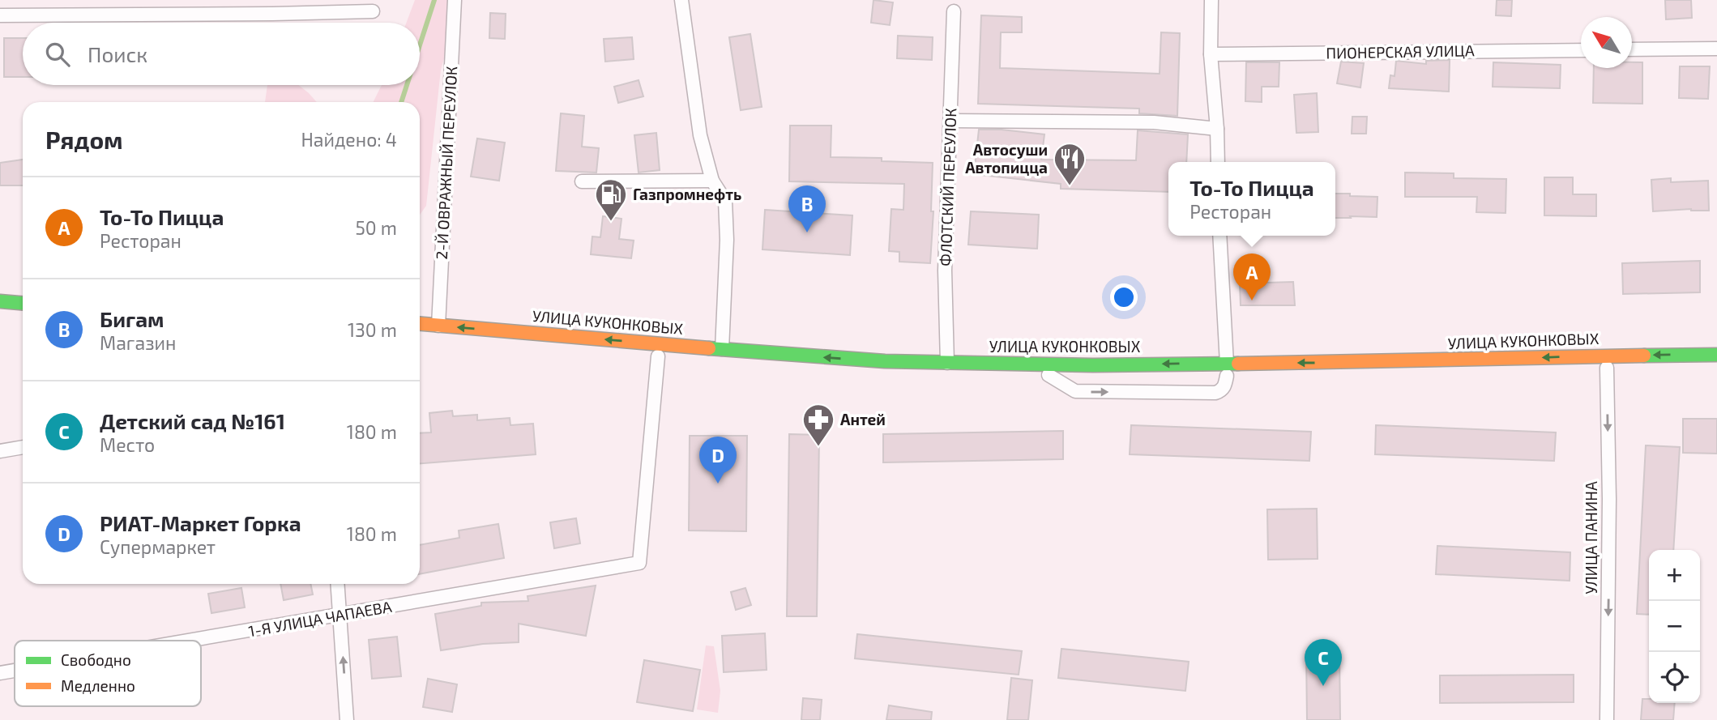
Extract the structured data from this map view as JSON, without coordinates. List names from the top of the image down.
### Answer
{
  "streets": {
    "main road": ["УЛИЦА КУКОНКОВЫХ"],
    "street": [
      "ПИОНЕРСКАЯ УЛИЦА",
      "2-Й ОВРАЖНЫЙ ПЕРЕУЛОК",
      "ФЛОТСКИЙ ПЕРЕУЛОК",
      "УЛИЦА ПАНИНА",
      "1-Я УЛИЦА ЧАПАЕВА"
    ]
  },
  "crossings": [
    ["2-Й ОВРАЖНЫЙ ПЕРЕУЛОК", "УЛИЦА КУКОНКОВЫХ"],
    ["ФЛОТСКИЙ ПЕРЕУЛОК", "УЛИЦА КУКОНКОВЫХ"],
    ["УЛИЦА КУКОНКОВЫХ", "УЛИЦА ПАНИНА"],
    ["УЛИЦА КУКОНКОВЫХ", "1-Я УЛИЦА ЧАПАЕВА"]
  ],
  "one_way": ["УЛИЦА ПАНИНА"],
  "places": {
    "restaurant": ["Автосуши Автопицца"],
    "fuel station": ["Газпромнефть"],
    "pharmacy": ["Антей"]
  },
  "legend": ["Свободно", "Медленно"],
  "north": "top left",
  "page": {
    "search": "Поиск",
    "heading": ["Рядом", "Найдено: 4"],
    "popup": ["То-То Пицца", "Ресторан"],
    "list": [
      {
        "mark": "A",
        "name": "То-То Пицца",
        "note": "Ресторан",
        "value": "50 m"
      },
      {
        "mark": "B",
        "name": "Бигам",
        "note": "Магазин",
        "value": "130 m"
      },
      {
        "mark": "C",
        "name": "Детский сад №161",
        "note": "Место",
        "value": "180 m"
      },
      {
        "mark": "D",
        "name": "РИАТ-Маркет Горка",
        "note": "Супермаркет",
        "value": "180 m"
      }
    ],
    "pins": [
      "B",
      "A",
      "D",
      "C"
    ],
    "map_buttons": ["+", "−"]
  }
}
